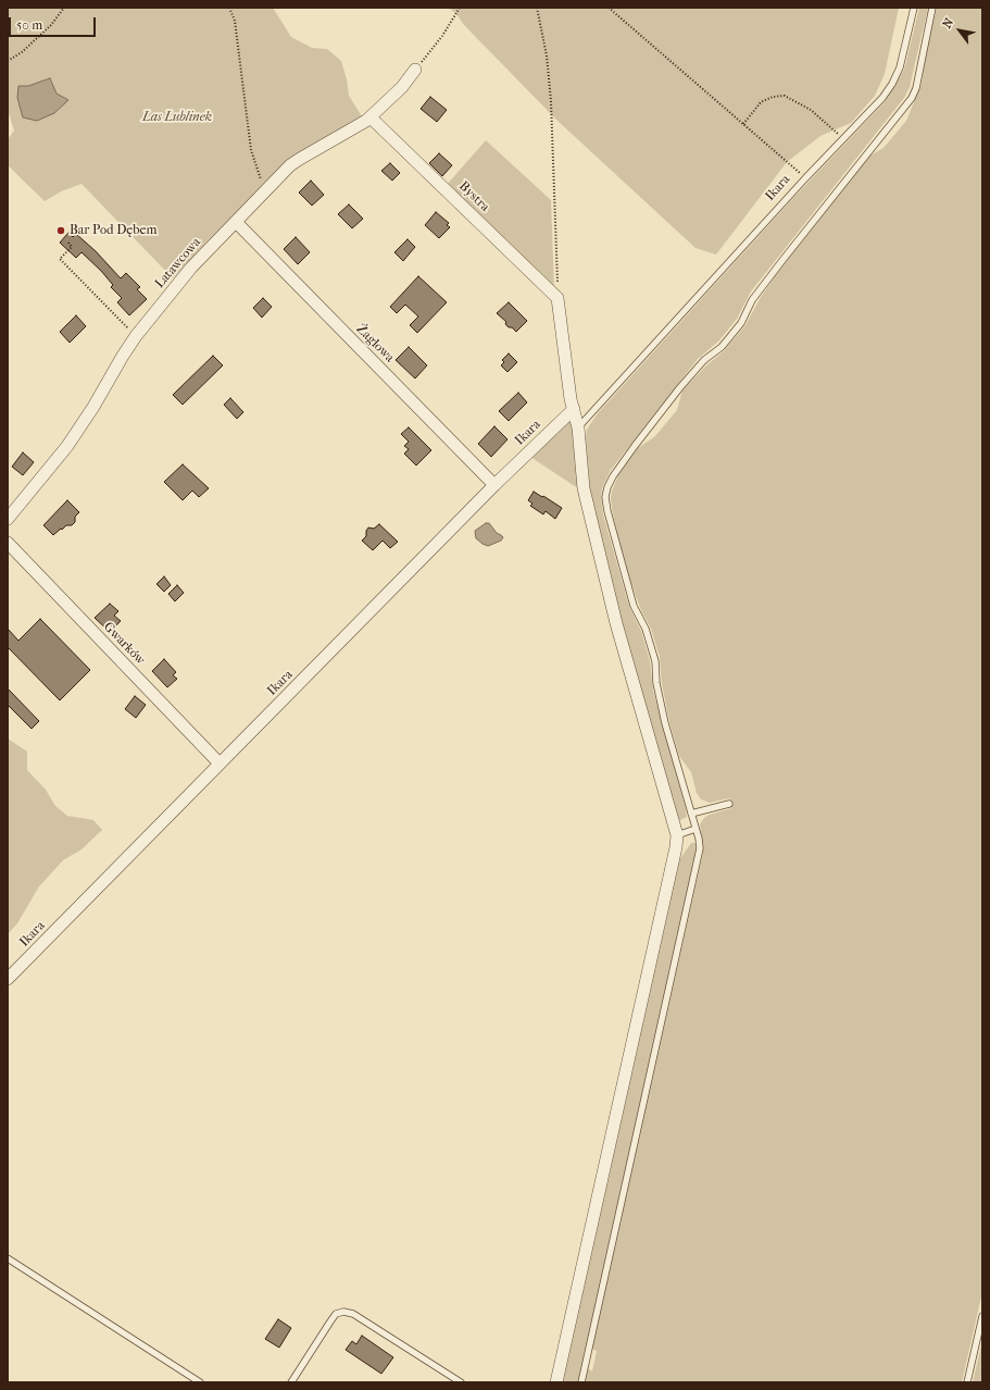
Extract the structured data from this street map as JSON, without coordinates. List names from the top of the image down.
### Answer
{
  "streets": {
    "street": [
      "Ikara",
      "Bystra",
      "Latawcowa",
      "Żaglowa",
      "Gwarków"
    ]
  },
  "crossings": [
    ["Ikara", "Żaglowa"],
    ["Ikara", "Gwarków"],
    ["Bystra", "Latawcowa"],
    ["Latawcowa", "Żaglowa"]
  ],
  "parks": ["Las Lublinek"],
  "places": ["Bar Pod Dębem"],
  "scale_bar": "50 m",
  "north": "top left"
}
